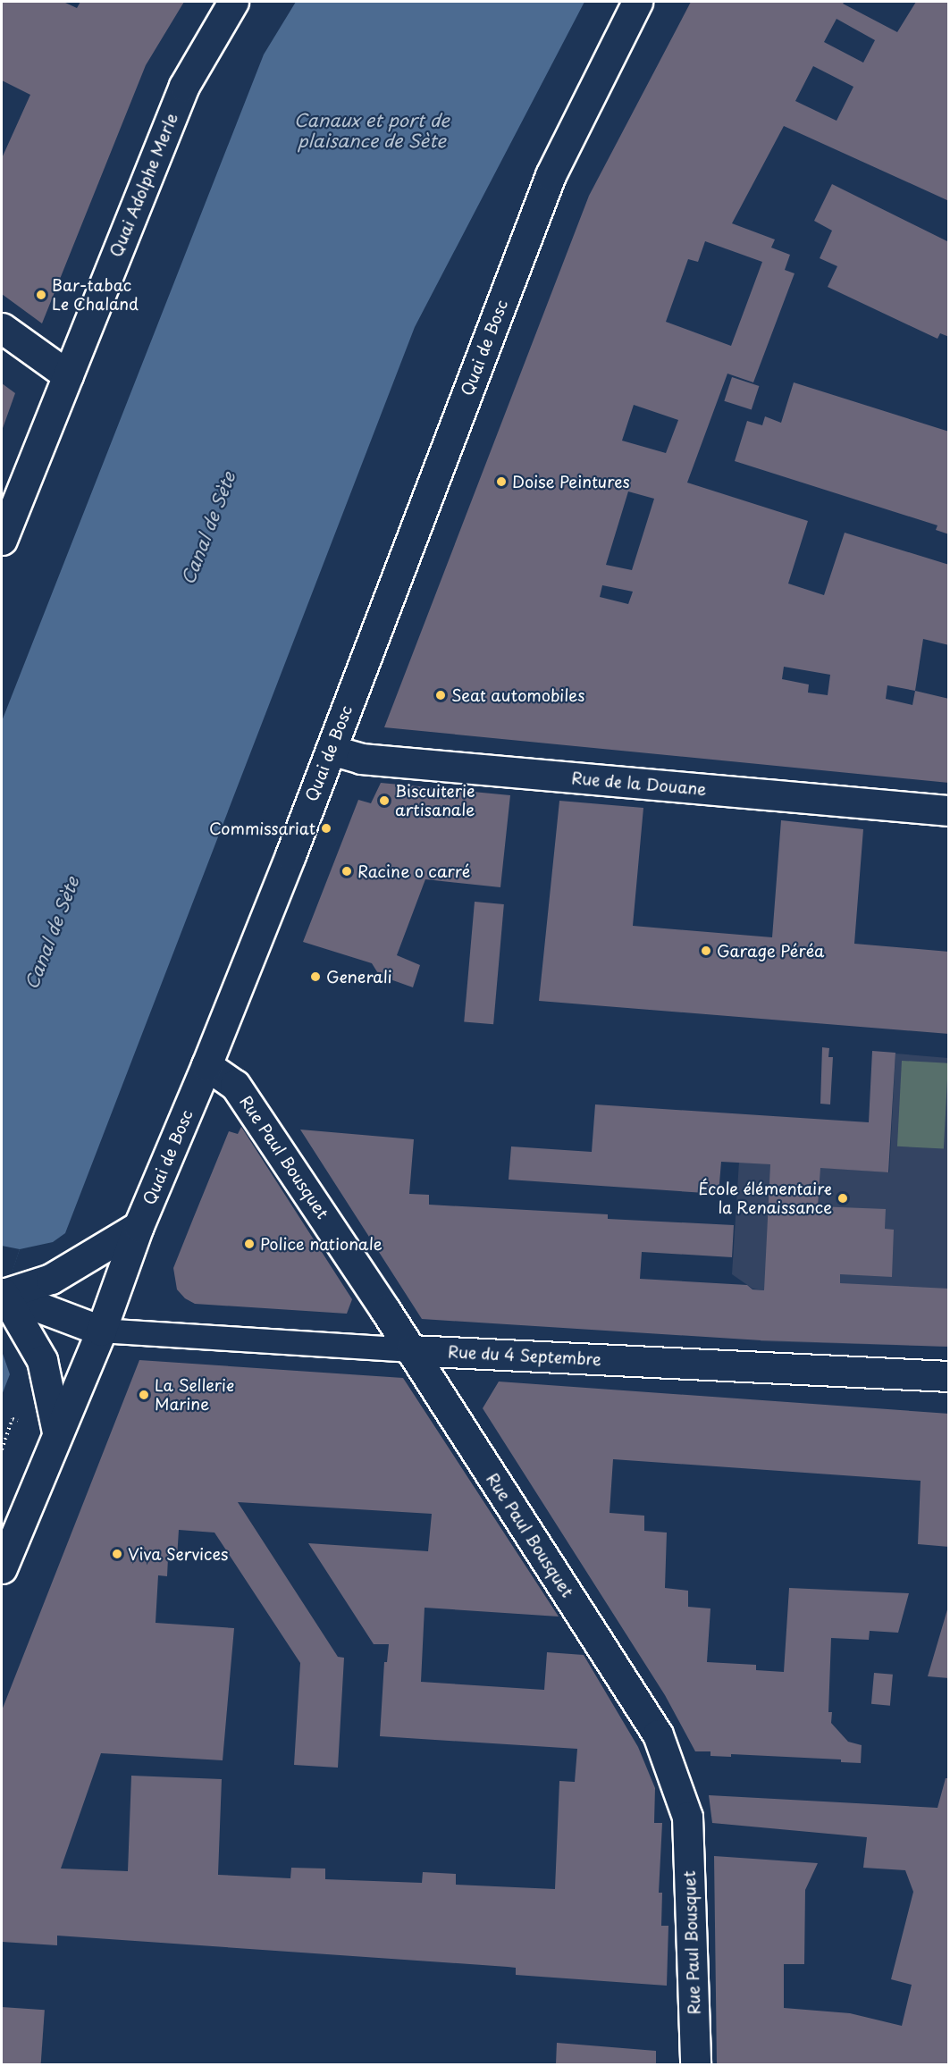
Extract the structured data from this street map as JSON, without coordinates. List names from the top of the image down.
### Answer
{
  "streets": {
    "street": [
      "Quai Adolphe Merle",
      "Quai de Bosc",
      "Rue de la Douane",
      "Rue Paul Bousquet",
      "Rue du 4 Septembre"
    ]
  },
  "crossings": [
    ["Quai de Bosc", "Rue de la Douane"],
    ["Quai de Bosc", "Rue Paul Bousquet"],
    ["Quai de Bosc", "Rue du 4 Septembre"],
    ["Rue Paul Bousquet", "Rue du 4 Septembre"]
  ],
  "water": ["Canaux et port de plaisance de Sète", "Canal de Sète"],
  "places": [
    "Bar-tabac Le Chaland",
    "Doise Peintures",
    "Seat automobiles",
    "Biscuiterie artisanale",
    "Commissariat",
    "Racine o carré",
    "Garage Péréa",
    "Generali",
    "École élémentaire la Renaissance",
    "Police nationale",
    "La Sellerie Marine",
    "Viva Services"
  ]
}
